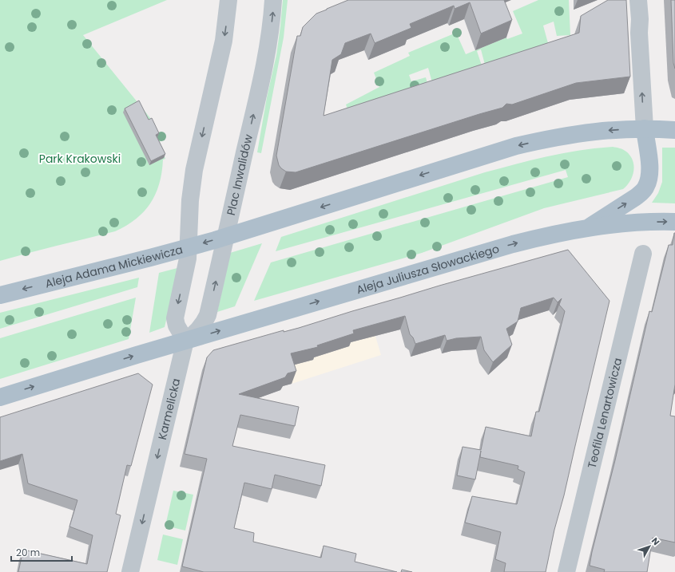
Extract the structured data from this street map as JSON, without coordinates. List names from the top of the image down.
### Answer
{
  "streets": {
    "main road": ["Aleja Adama Mickiewicza", "Aleja Juliusza Słowackiego"],
    "street": ["Plac Inwalidów", "Karmelicka", "Teofila Lenartowicza"]
  },
  "crossings": [
    ["Plac Inwalidów", "Aleja Adama Mickiewicza"],
    ["Plac Inwalidów", "Aleja Juliusza Słowackiego"],
    ["Plac Inwalidów", "Karmelicka"],
    ["Aleja Juliusza Słowackiego", "Karmelicka"]
  ],
  "one_way": ["Karmelicka"],
  "parks": ["Park Krakowski"],
  "scale_bar": "20 m",
  "north": "top right"
}
